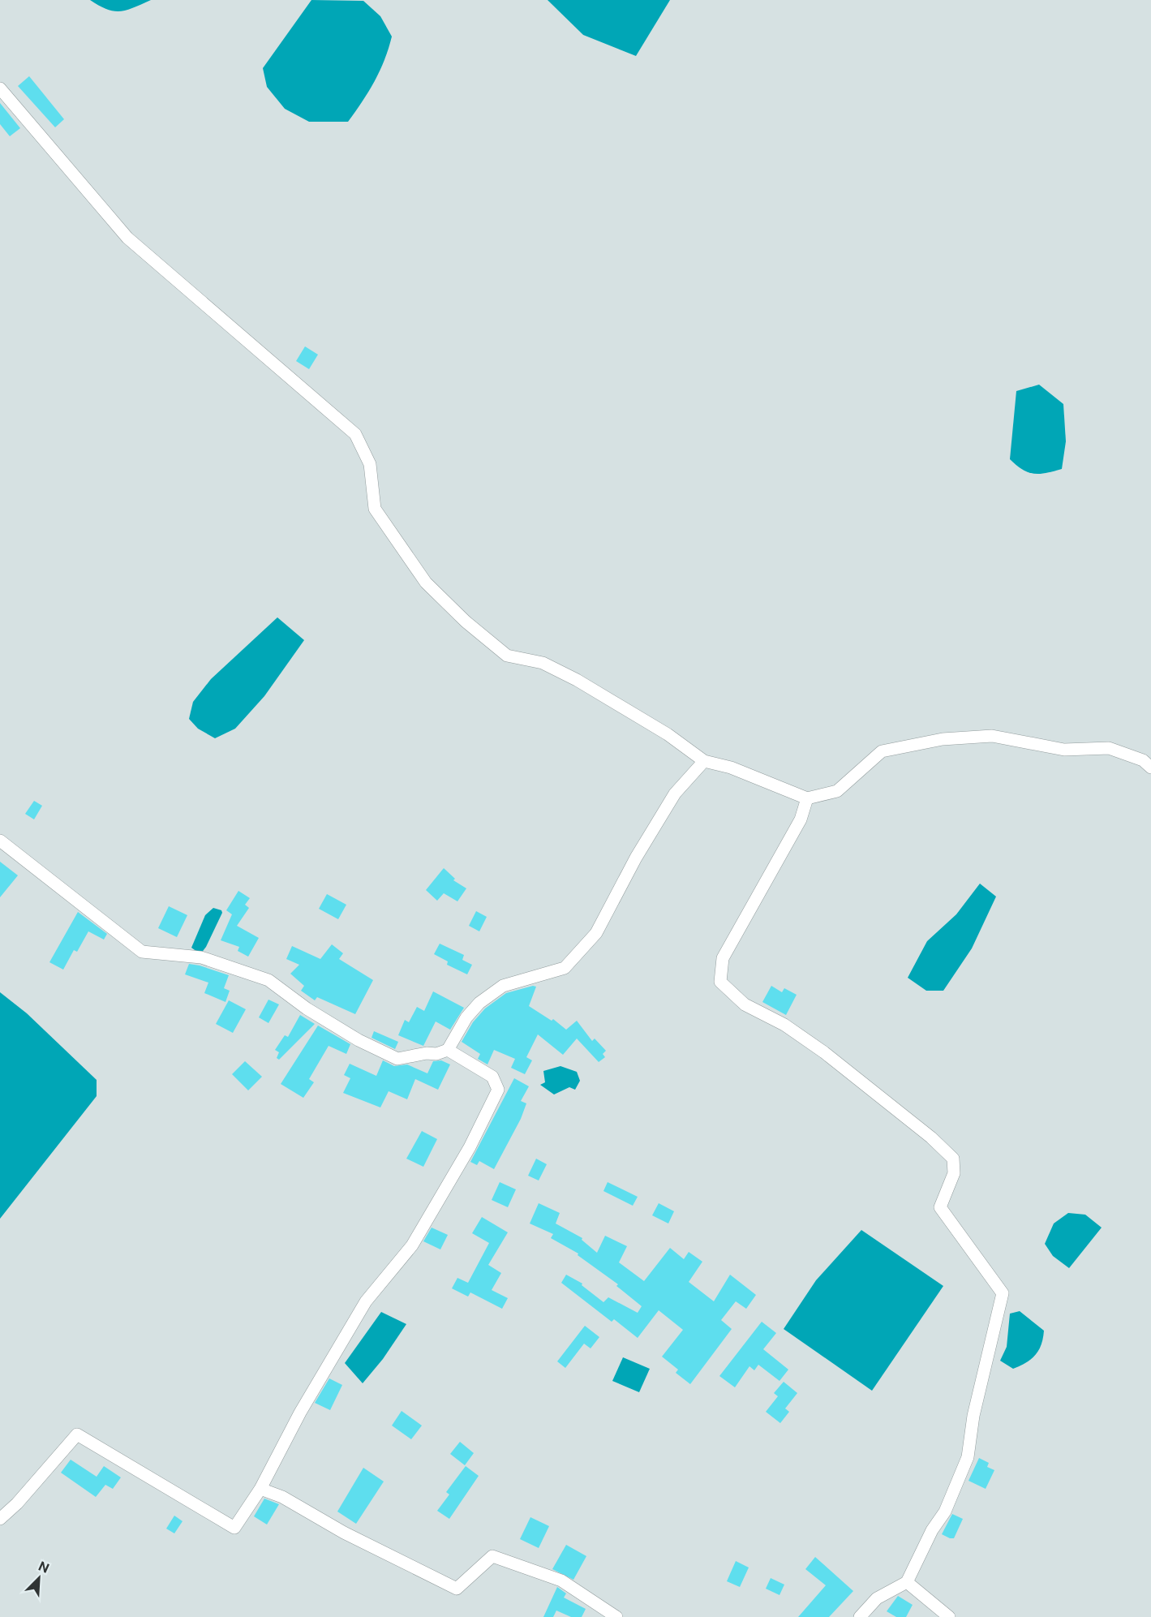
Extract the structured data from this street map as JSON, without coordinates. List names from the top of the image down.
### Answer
{
  "north": "top right"
}
